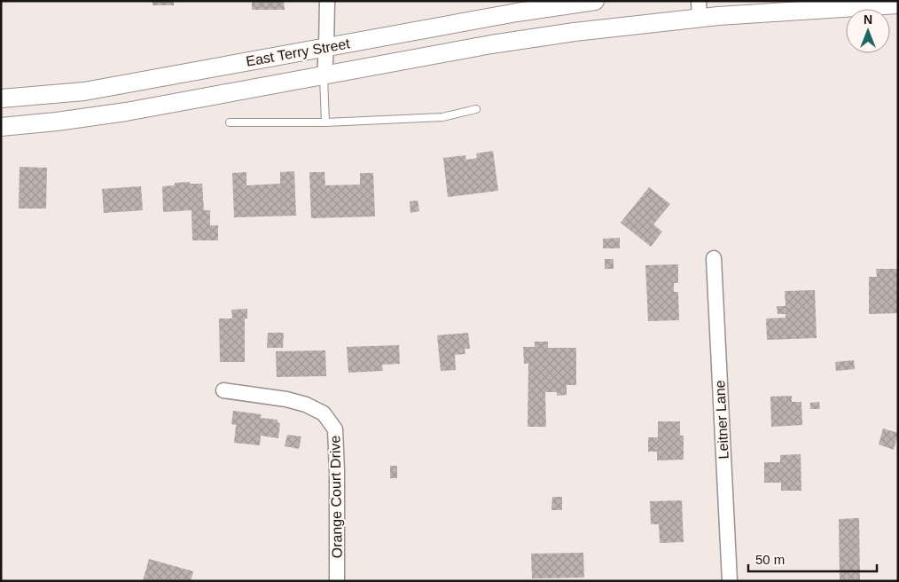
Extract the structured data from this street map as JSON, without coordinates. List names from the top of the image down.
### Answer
{
  "streets": {
    "street": ["East Terry Street", "Leitner Lane", "Orange Court Drive"]
  },
  "scale_bar": "50 m",
  "north": "top"
}
